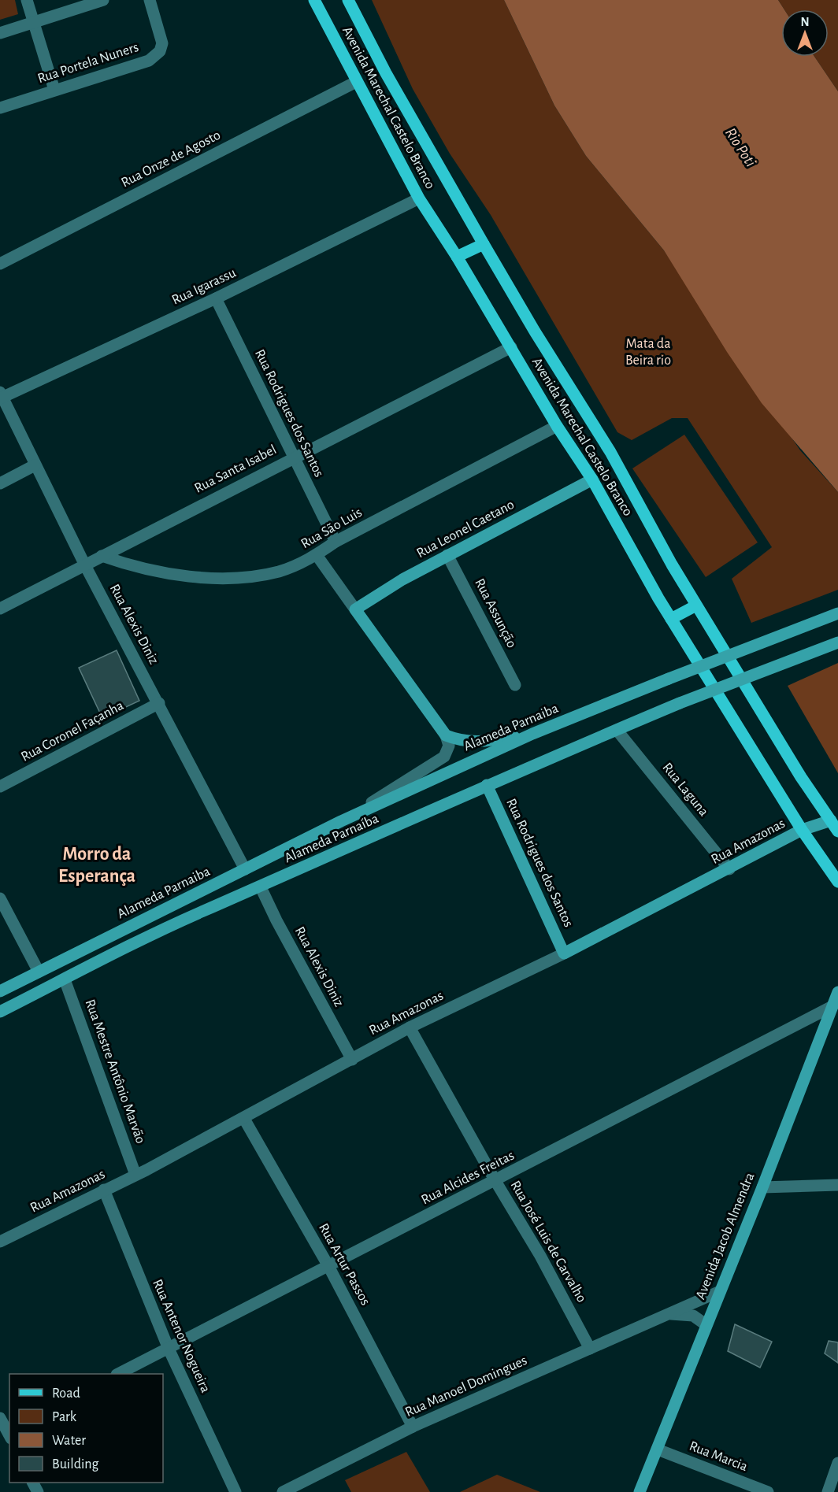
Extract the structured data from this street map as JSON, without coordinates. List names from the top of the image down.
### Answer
{
  "streets": {
    "main road": [
      "Avenida Marechal Castelo Branco",
      "Rua Rodrigues dos Santos",
      "Rua Leonel Caetano",
      "Alameda Parnaiba",
      "Alameda Parnaíba",
      "Rua Amazonas",
      "Avenida Jacob Almendra"
    ],
    "street": [
      "Rua Portela Nuners",
      "Rua Onze de Agosto",
      "Rua Igarassu",
      "Rua Santa Isabel",
      "Rua São Luis",
      "Rua Assunção",
      "Rua Alexis Diniz",
      "Rua Coronel Façanha",
      "Rua Laguna",
      "Rua Mestre Antônio Marvão",
      "Rua Alcides Freitas",
      "Rua José Luis de Carvalho",
      "Rua Artur Passos",
      "Rua Antenor Nogueira",
      "Rua Manoel Domingues",
      "Rua Marcia"
    ]
  },
  "crossings": [
    ["Avenida Marechal Castelo Branco", "Rua Onze de Agosto"],
    ["Avenida Marechal Castelo Branco", "Rua Igarassu"],
    ["Avenida Marechal Castelo Branco", "Rua Santa Isabel"],
    ["Avenida Marechal Castelo Branco", "Rua São Luis"],
    ["Avenida Marechal Castelo Branco", "Rua Leonel Caetano"],
    ["Avenida Marechal Castelo Branco", "Rua Amazonas"],
    ["Rua Igarassu", "Rua Rodrigues dos Santos"],
    ["Rua Igarassu", "Rua Alexis Diniz"],
    ["Rua Rodrigues dos Santos", "Rua Santa Isabel"],
    ["Rua Rodrigues dos Santos", "Rua São Luis"],
    ["Rua Rodrigues dos Santos", "Alameda Parnaíba"],
    ["Rua Rodrigues dos Santos", "Rua Amazonas"],
    ["Rua Santa Isabel", "Rua São Luis"],
    ["Rua Santa Isabel", "Rua Alexis Diniz"],
    ["Rua Leonel Caetano", "Rua Assunção"],
    ["Rua Alexis Diniz", "Alameda Parnaiba"],
    ["Rua Alexis Diniz", "Rua Coronel Façanha"],
    ["Rua Alexis Diniz", "Alameda Parnaíba"],
    ["Rua Alexis Diniz", "Rua Amazonas"],
    ["Rua Laguna", "Alameda Parnaíba"],
    ["Rua Laguna", "Rua Amazonas"],
    ["Alameda Parnaíba", "Rua Mestre Antônio Marvão"],
    ["Rua Amazonas", "Rua Mestre Antônio Marvão"],
    ["Rua Amazonas", "Rua José Luis de Carvalho"],
    ["Rua Amazonas", "Rua Artur Passos"],
    ["Rua Amazonas", "Rua Antenor Nogueira"],
    ["Rua Alcides Freitas", "Avenida Jacob Almendra"],
    ["Rua Alcides Freitas", "Rua José Luis de Carvalho"],
    ["Rua Alcides Freitas", "Rua Artur Passos"],
    ["Rua Alcides Freitas", "Rua Antenor Nogueira"],
    ["Avenida Jacob Almendra", "Rua Manoel Domingues"],
    ["Avenida Jacob Almendra", "Rua Marcia"],
    ["Rua José Luis de Carvalho", "Rua Manoel Domingues"],
    ["Rua Artur Passos", "Rua Manoel Domingues"]
  ],
  "districts": ["Morro da Esperança"],
  "water": ["Rio Poti"],
  "parks": ["Mata da Beira rio"],
  "legend": [
    "Road",
    "Park",
    "Water",
    "Building"
  ],
  "north": "top"
}
